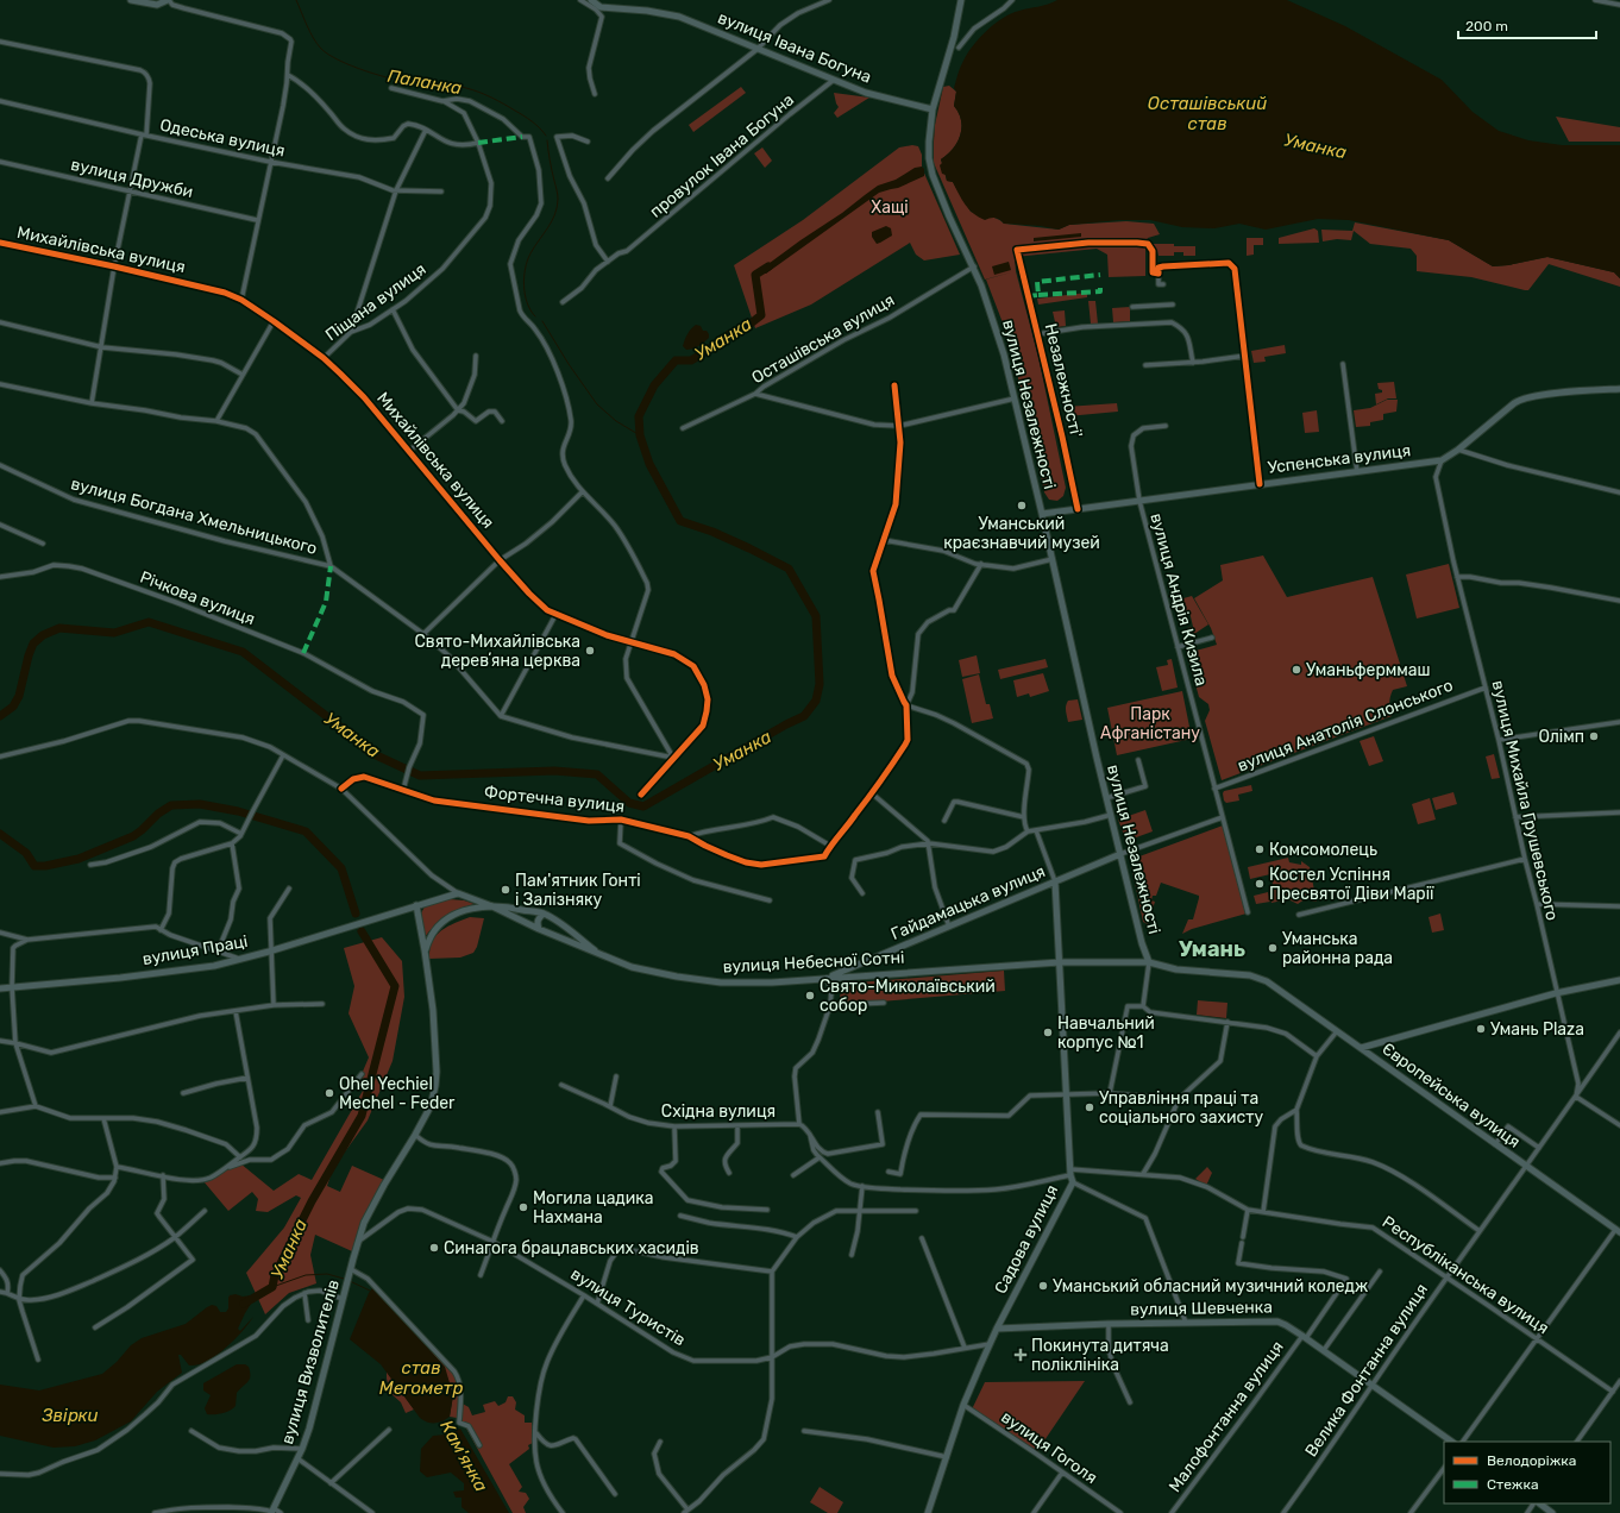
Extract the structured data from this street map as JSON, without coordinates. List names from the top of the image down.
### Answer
{
  "streets": {
    "main road": [
      "вулиця Івана Богуна",
      "вулиця Незалежності",
      "Успенська вулиця",
      "Гайдамацька вулиця",
      "вулиця Праці",
      "вулиця Небесної Сотні",
      "Європейська вулиця",
      "Садова вулиця",
      "вулиця Шевченка",
      "вулиця Визволителів"
    ],
    "street": [
      "Одеська вулиця",
      "провулок Івана Богуна",
      "вулиця Дружби",
      "Михайлівська вулиця",
      "Піщана вулиця",
      "Осташівська вулиця",
      "Незалежності'",
      "вулиця Богдана Хмельницького",
      "Річкова вулиця",
      "вулиця Андрія Кизила",
      "вулиця Анатолія Слонського",
      "Фортечна вулиця",
      "вулиця Михайла Грушевського",
      "Східна вулиця",
      "Республіканська вулиця",
      "вулиця Туристів",
      "Велика Фонтанна вулиця",
      "Малофонтанна вулиця",
      "вулиця Гоголя"
    ]
  },
  "crossings": [
    ["вулиця Івана Богуна", "провулок Івана Богуна"],
    ["вулиця Івана Богуна", "вулиця Незалежності"],
    ["Михайлівська вулиця", "Піщана вулиця"],
    ["Осташівська вулиця", "вулиця Незалежності"],
    ["Незалежності'", "Успенська вулиця"],
    ["вулиця Незалежності", "Успенська вулиця"],
    ["вулиця Незалежності", "Гайдамацька вулиця"],
    ["вулиця Незалежності", "вулиця Небесної Сотні"],
    ["Успенська вулиця", "вулиця Андрія Кизила"],
    ["Успенська вулиця", "вулиця Михайла Грушевського"],
    ["Річкова вулиця", "Фортечна вулиця"],
    ["вулиця Андрія Кизила", "вулиця Анатолія Слонського"],
    ["вулиця Анатолія Слонського", "вулиця Михайла Грушевського"],
    ["вулиця Михайла Грушевського", "Велика Фонтанна вулиця"],
    ["Гайдамацька вулиця", "вулиця Небесної Сотні"],
    ["Гайдамацька вулиця", "Садова вулиця"],
    ["вулиця Праці", "вулиця Визволителів"],
    ["вулиця Небесної Сотні", "Європейська вулиця"],
    ["вулиця Небесної Сотні", "Садова вулиця"],
    ["Європейська вулиця", "Велика Фонтанна вулиця"],
    ["Садова вулиця", "Республіканська вулиця"],
    ["Садова вулиця", "вулиця Туристів"],
    ["Садова вулиця", "вулиця Шевченка"],
    ["Садова вулиця", "вулиця Гоголя"],
    ["Республіканська вулиця", "Велика Фонтанна вулиця"],
    ["вулиця Туристів", "вулиця Визволителів"],
    ["вулиця Шевченка", "Велика Фонтанна вулиця"],
    ["вулиця Шевченка", "Малофонтанна вулиця"]
  ],
  "districts": ["Умань"],
  "water": [
    "Паланка",
    "Осташівський став",
    "Уманка",
    "став Мегометр",
    "Звірки",
    "Кам'янка"
  ],
  "parks": ["Хащі", "Парк Афганістану"],
  "places": {
    "other": [
      "Уманський краєзнавчий музей",
      "Свято-Михайлівська деревʼяна церква",
      "Уманьферммаш",
      "Олімп",
      "Комсомолець",
      "Костел Успіння Пресвятої Діви Марії",
      "Пам'ятник Гонті і Залізняку",
      "Уманська районна рада",
      "Свято-Миколаївський собор",
      "Умань Plaza",
      "Навчальний корпус №1",
      "Ohel Yechiel Mechel - Feder",
      "Управління праці та соціального захисту",
      "Могила цадика Нахмана",
      "Синагога брацлавських хасидів",
      "Уманський обласний музичний коледж"
    ],
    "health": ["Покинута дитяча поліклініка"]
  },
  "legend": ["Велодоріжка", "Стежка"],
  "scale_bar": "200 m"
}
